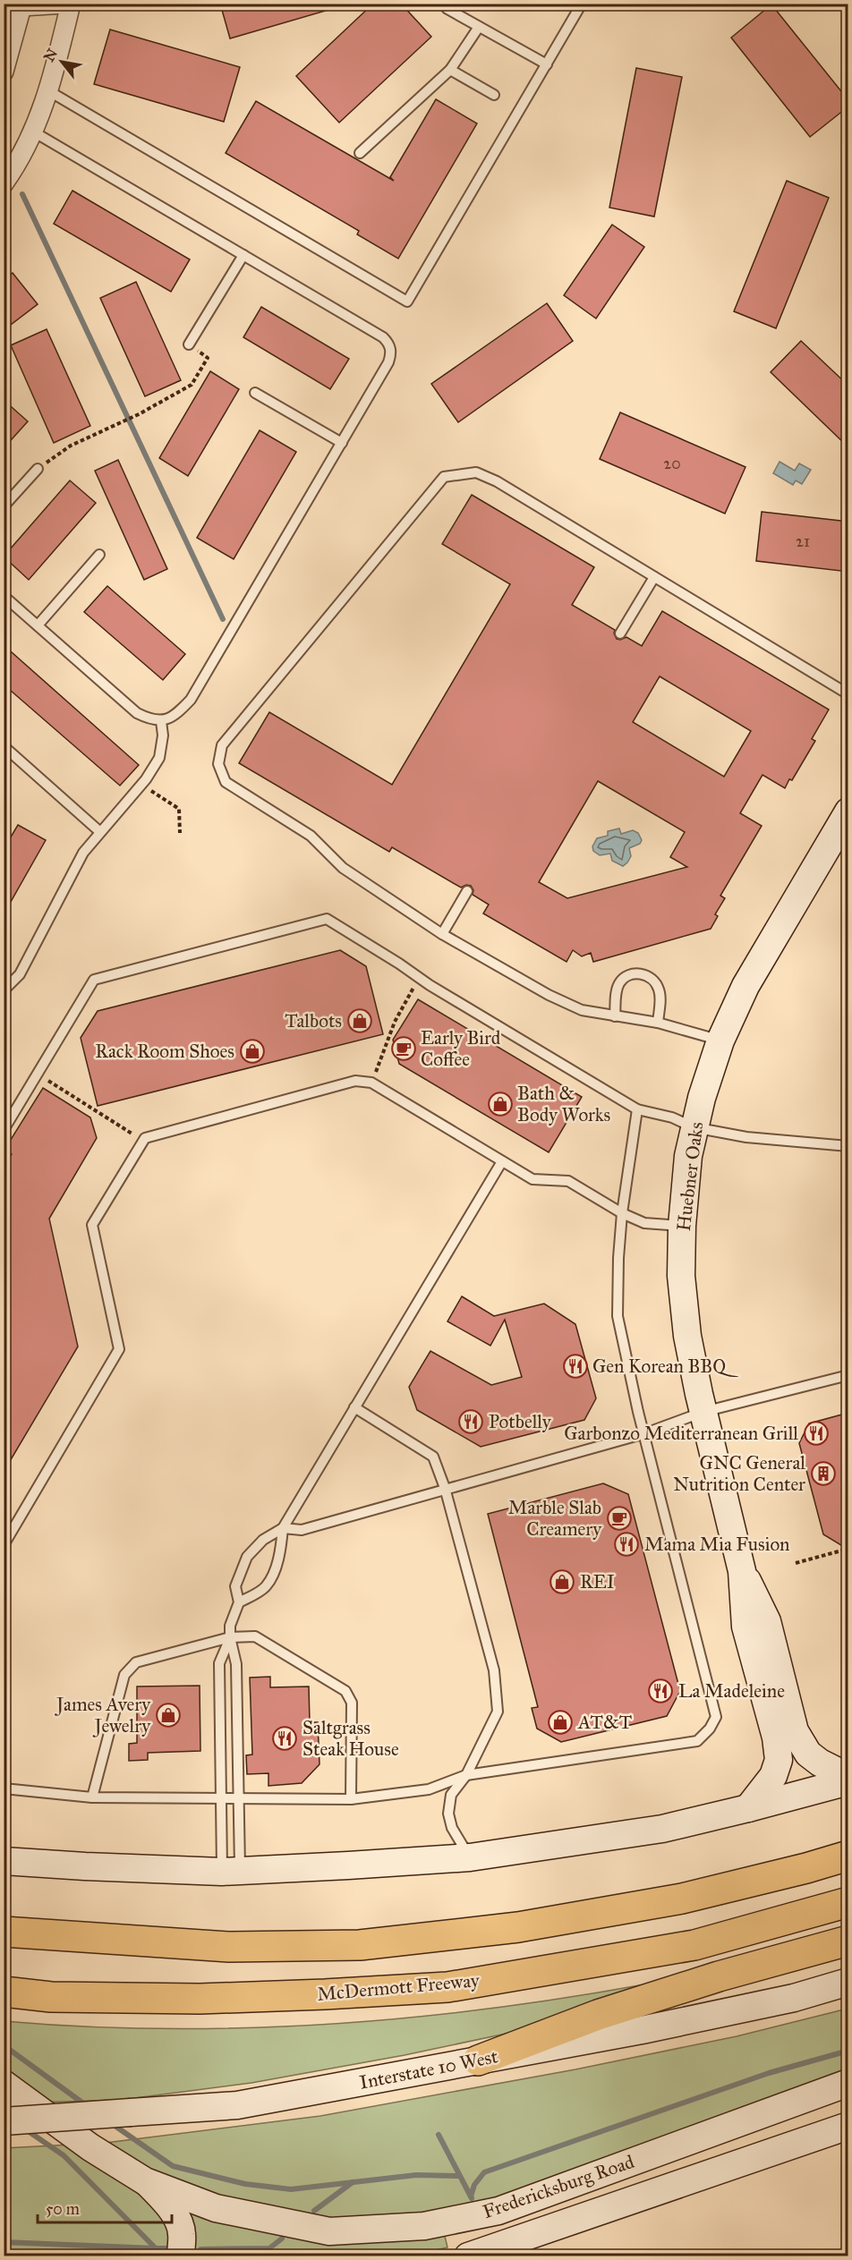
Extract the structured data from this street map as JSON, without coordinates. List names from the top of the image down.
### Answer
{
  "streets": {
    "highway": ["McDermott Freeway"],
    "main road": ["Huebner Oaks", "Interstate 10 West", "Fredericksburg Road"]
  },
  "places": {
    "shop": [
      "Talbots",
      "Rack Room Shoes",
      "Bath & Body Works",
      "REI",
      "James Avery Jewelry",
      "AT&T"
    ],
    "cafe": ["Early Bird Coffee", "Marble Slab Creamery"],
    "restaurant": [
      "Gen Korean BBQ",
      "Potbelly",
      "Garbonzo Mediterranean Grill",
      "Mama Mia Fusion",
      "La Madeleine",
      "Saltgrass Steak House"
    ],
    "building": ["GNC General Nutrition Center"]
  },
  "house_numbers": ["20", "21"],
  "scale_bar": "50 m",
  "north": "top left"
}
